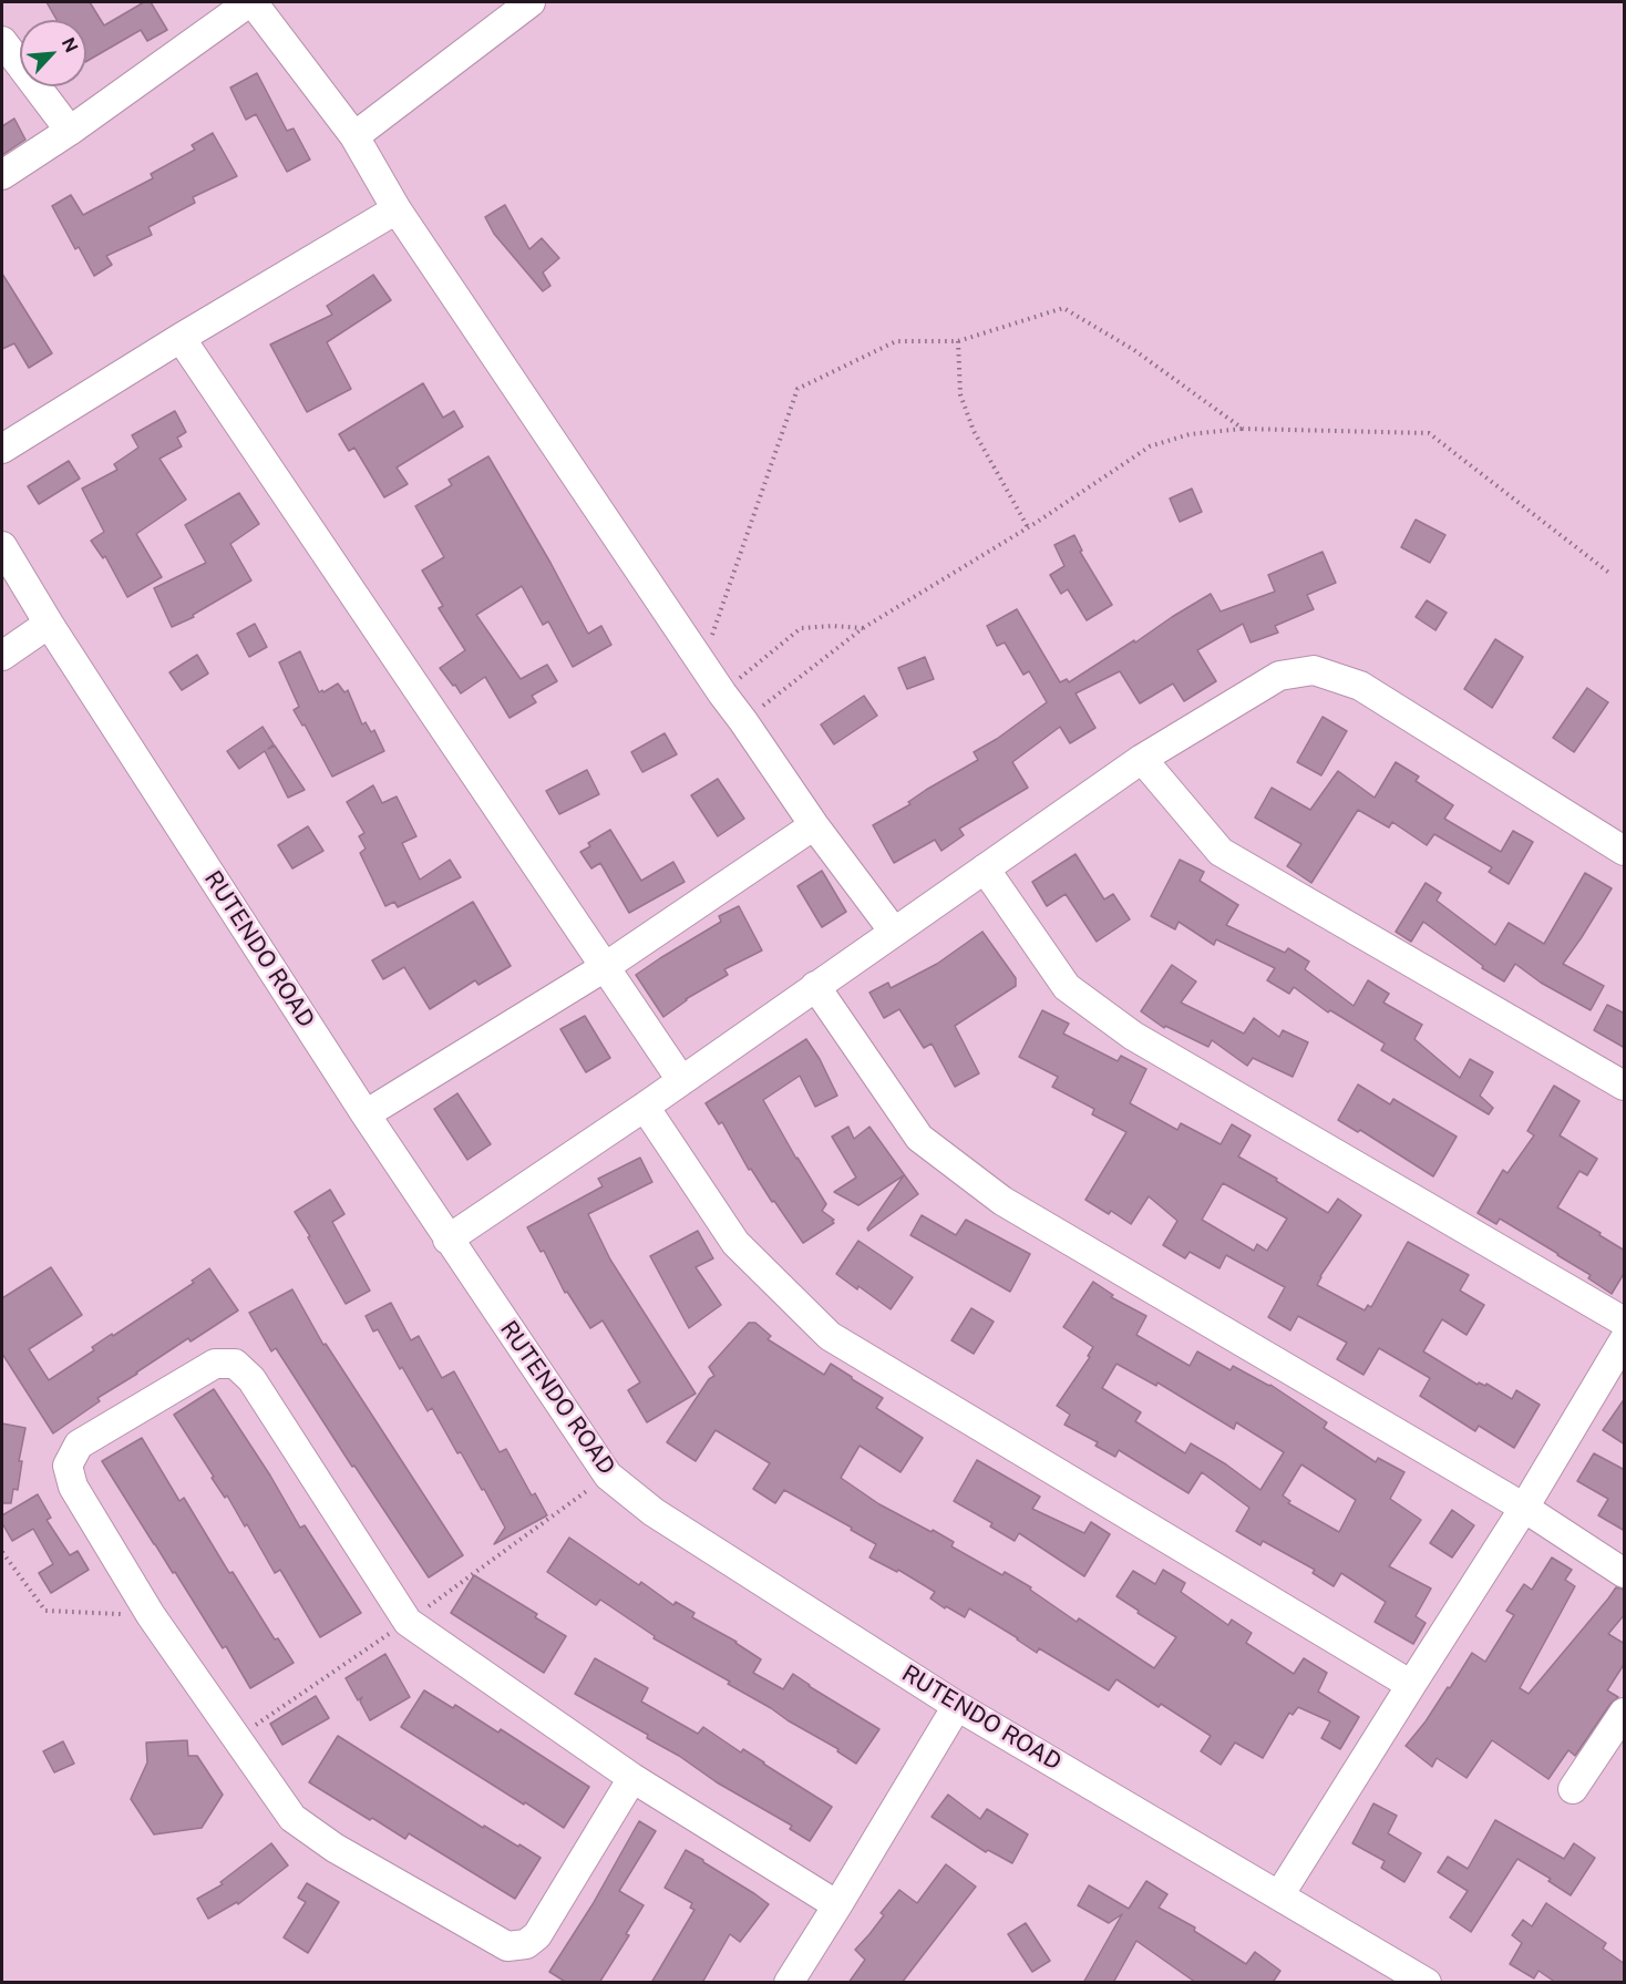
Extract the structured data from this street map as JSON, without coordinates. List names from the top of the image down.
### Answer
{
  "streets": {
    "street": ["RUTENDO ROAD"]
  },
  "north": "top right"
}
